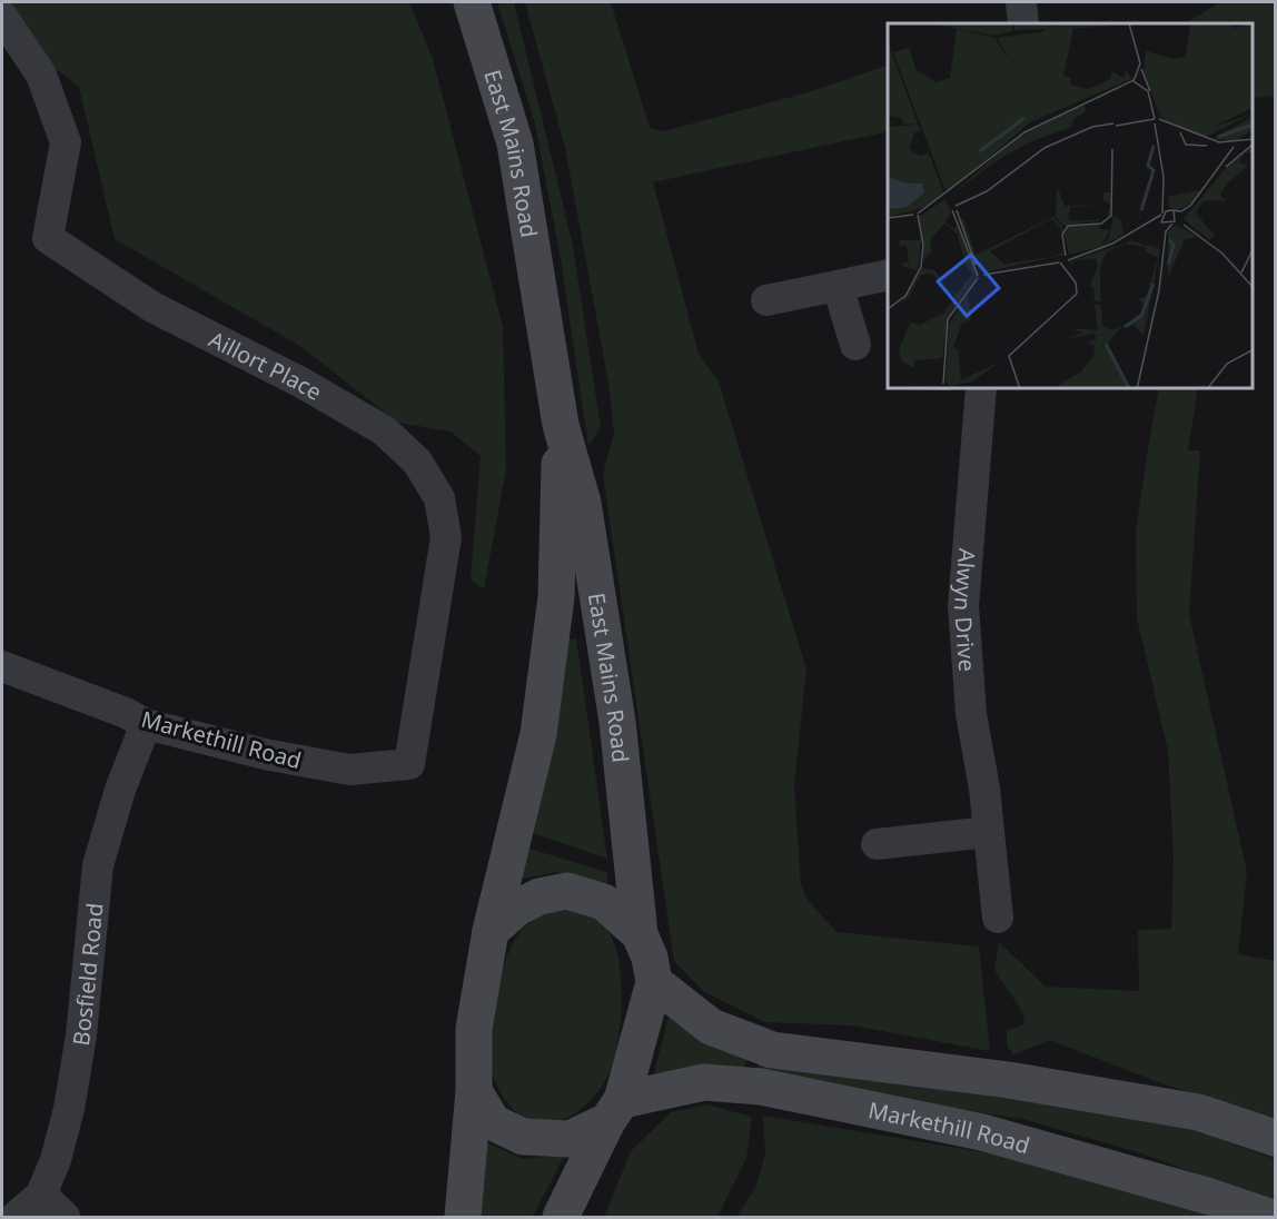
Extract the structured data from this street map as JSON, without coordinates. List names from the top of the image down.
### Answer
{
  "streets": {
    "main road": ["East Mains Road", "Markethill Road"],
    "street": ["Aillort Place", "Alwyn Drive", "Bosfield Road"]
  },
  "crossings": [
    ["East Mains Road", "Markethill Road"],
    ["Aillort Place", "Markethill Road"],
    ["Markethill Road", "Bosfield Road"]
  ]
}
